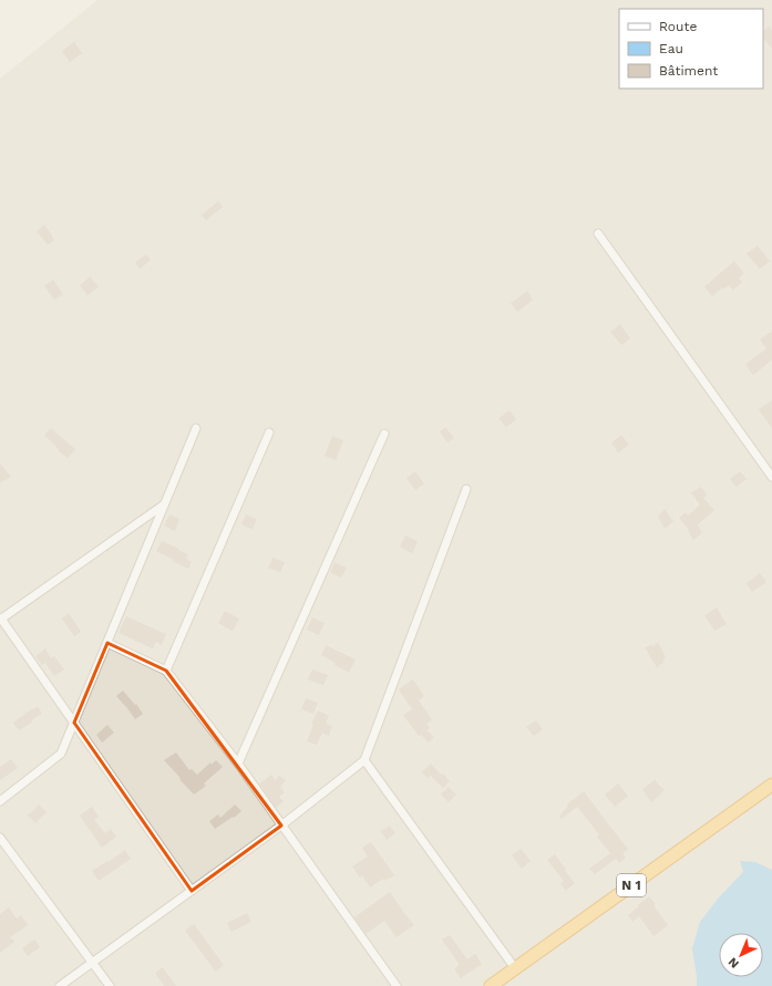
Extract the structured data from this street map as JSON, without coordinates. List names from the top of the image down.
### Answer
{
  "streets": {
    "highway": ["N 1"]
  },
  "legend": ["Route", "Eau", "Bâtiment"],
  "north": "bottom left"
}
